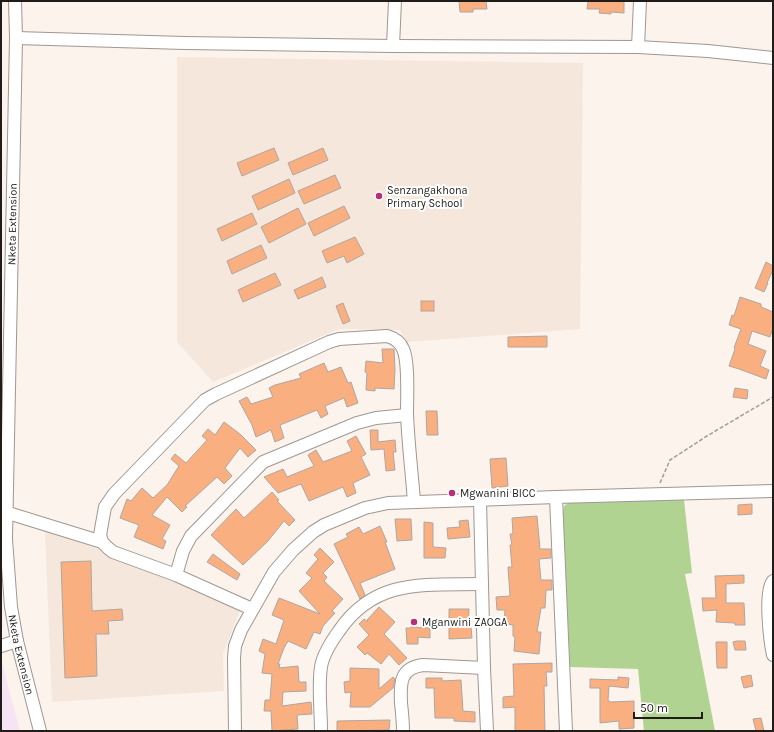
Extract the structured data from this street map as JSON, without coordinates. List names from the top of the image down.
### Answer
{
  "streets": {
    "street": ["Nketa Extension"]
  },
  "places": ["Senzangakhona Primary School", "Mgwanini BICC", "Mganwini ZAOGA"],
  "scale_bar": "50 m"
}
